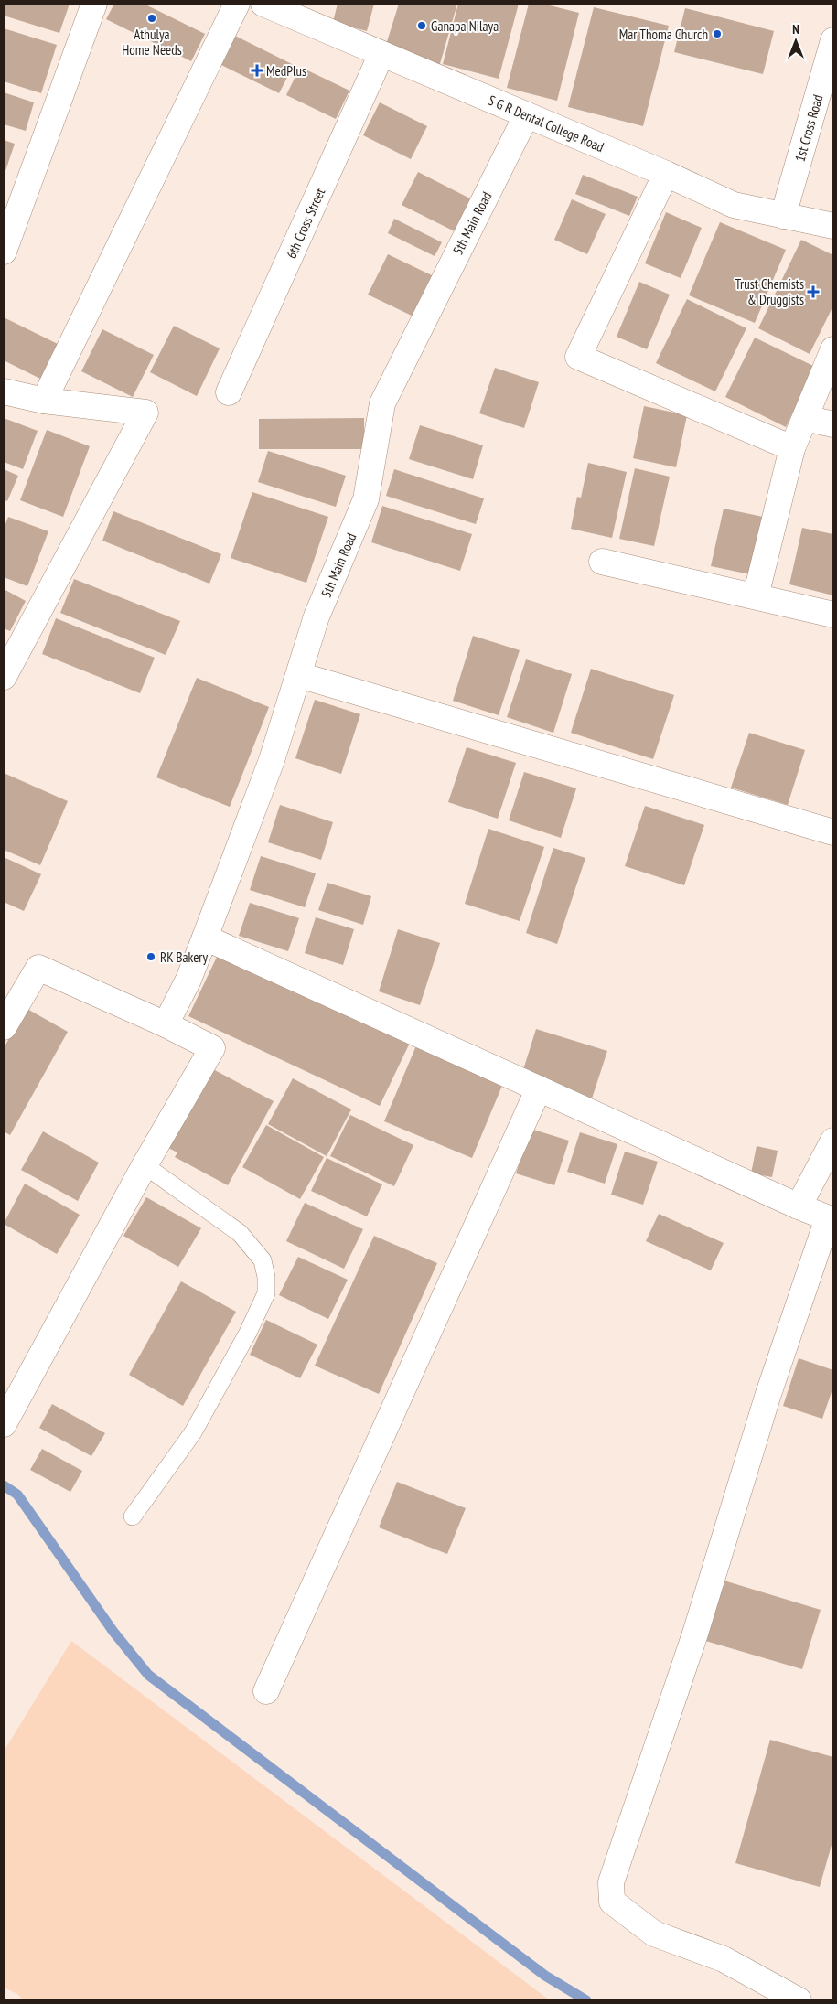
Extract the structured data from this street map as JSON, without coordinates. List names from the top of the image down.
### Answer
{
  "streets": {
    "street": [
      "S G R Dental College Road",
      "1st Cross Road",
      "6th Cross Street",
      "5th Main Road"
    ]
  },
  "crossings": [
    ["S G R Dental College Road", "1st Cross Road"],
    ["S G R Dental College Road", "6th Cross Street"],
    ["S G R Dental College Road", "5th Main Road"]
  ],
  "places": {
    "other": [
      "Athulya Home Needs",
      "Ganapa Nilaya",
      "Mar Thoma Church",
      "RK Bakery"
    ],
    "health": ["MedPlus", "Trust Chemists & Druggists"]
  },
  "north": "top"
}
